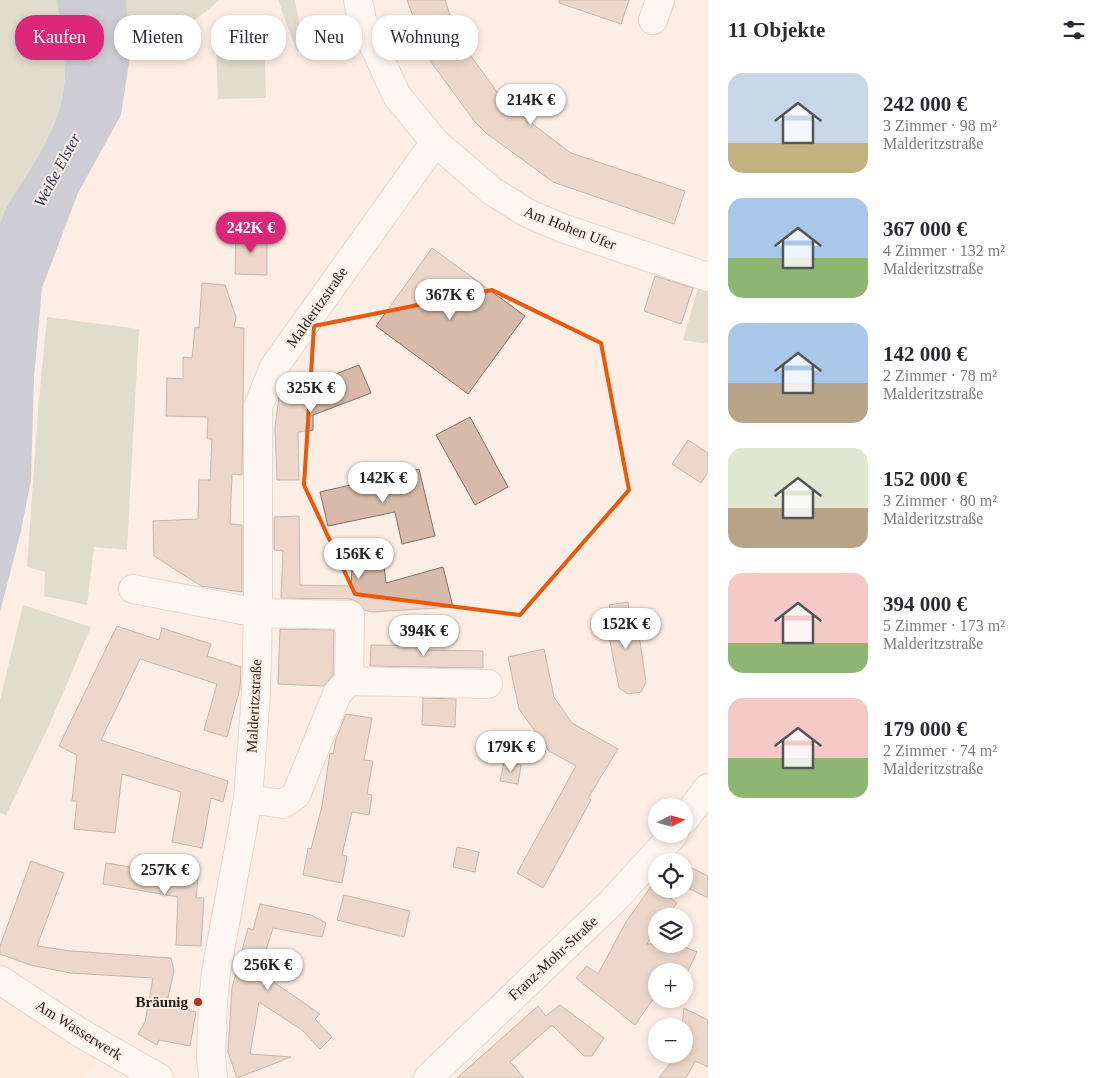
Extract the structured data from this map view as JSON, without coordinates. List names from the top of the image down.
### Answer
{
  "streets": {
    "street": [
      "Am Hohen Ufer",
      "Malderitzstraße",
      "Franz-Mohr-Straße",
      "Am Wasserwerk"
    ]
  },
  "crossings": [
    ["Am Hohen Ufer", "Malderitzstraße"]
  ],
  "water": ["Weiße Elster"],
  "places": ["Bräunig"],
  "north": "right",
  "page": {
    "heading": "11 Objekte",
    "chip": [
      "Kaufen",
      "Mieten",
      "Filter",
      "Neu",
      "Wohnung"
    ],
    "list": [
      {
        "name": "242 000 €",
        "note": "3 Zimmer · 98 m² · Malderitzstraße"
      },
      {
        "name": "367 000 €",
        "note": "4 Zimmer · 132 m² · Malderitzstraße"
      },
      {
        "name": "142 000 €",
        "note": "2 Zimmer · 78 m² · Malderitzstraße"
      },
      {
        "name": "152 000 €",
        "note": "3 Zimmer · 80 m² · Malderitzstraße"
      },
      {
        "name": "394 000 €",
        "note": "5 Zimmer · 173 m² · Malderitzstraße"
      },
      {
        "name": "179 000 €",
        "note": "2 Zimmer · 74 m² · Malderitzstraße"
      }
    ],
    "price": [
      "214K €",
      "242K €",
      "367K €",
      "325K €",
      "142K €",
      "156K €",
      "152K €",
      "394K €",
      "179K €",
      "257K €",
      "256K €"
    ],
    "map_buttons": ["+", "−"]
  }
}
